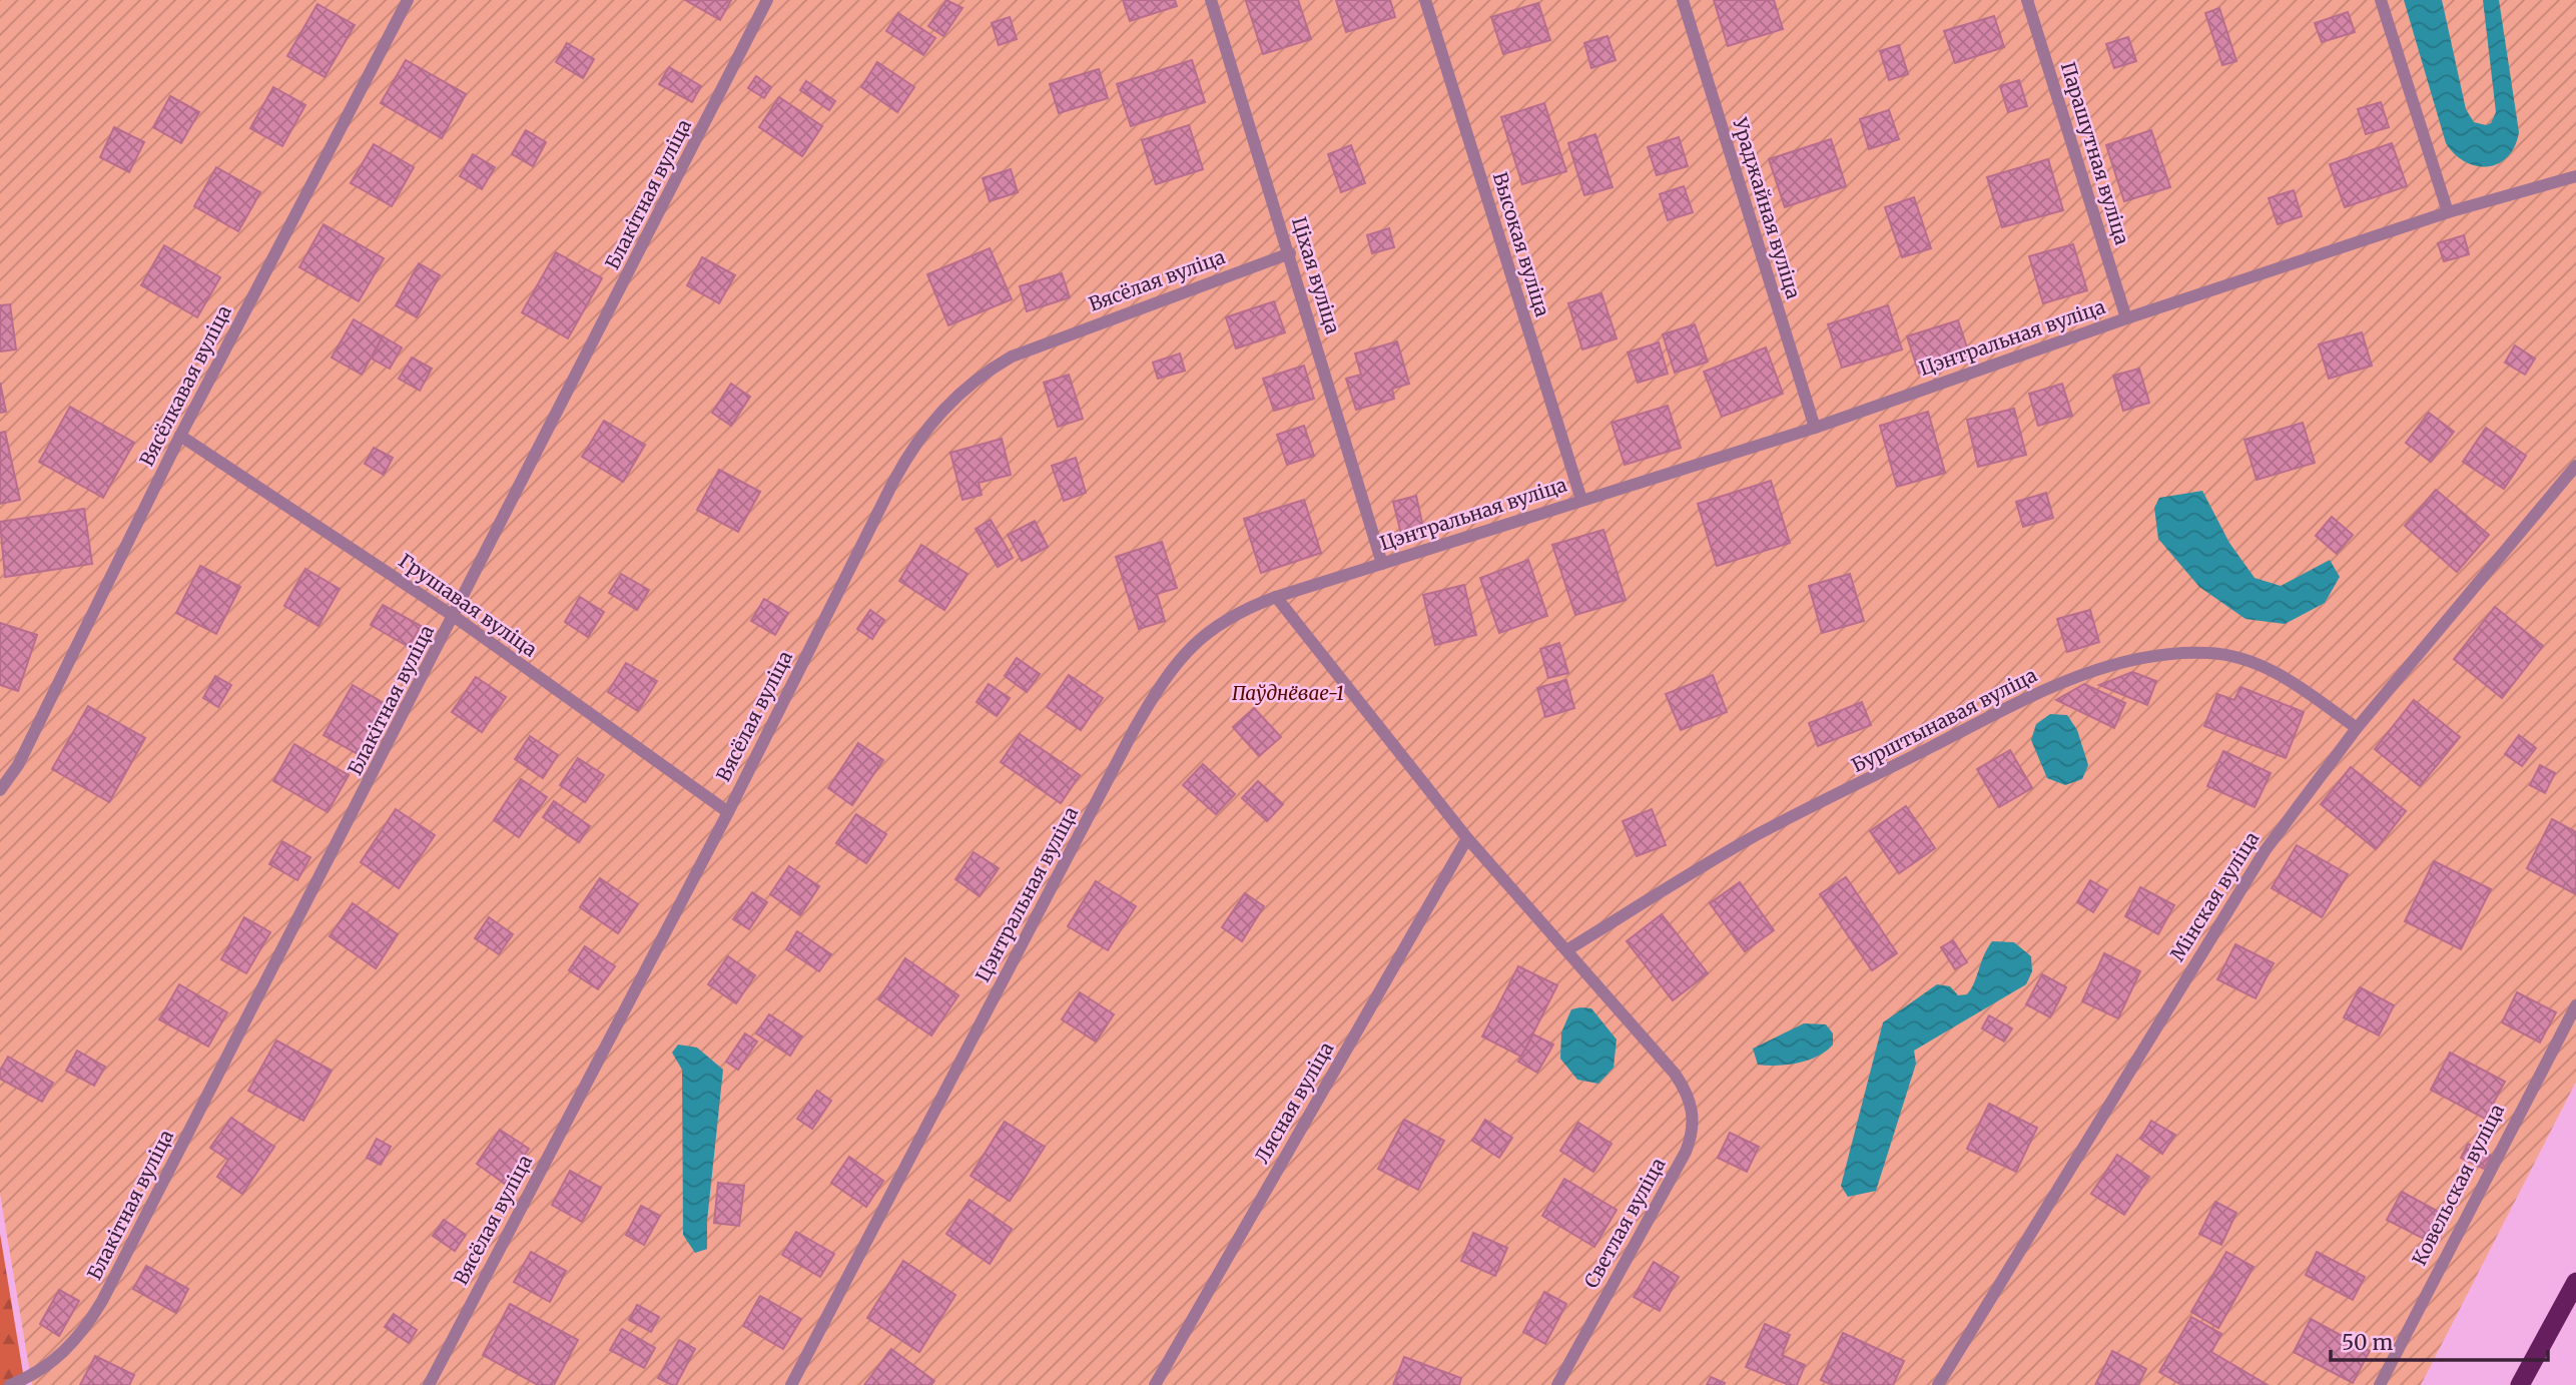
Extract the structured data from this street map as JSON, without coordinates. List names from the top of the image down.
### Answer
{
  "streets": {
    "lane": [
      "Парашутная вуліца",
      "Блакітная вуліца",
      "Ураджайная вуліца",
      "Высокая вуліца",
      "Ціхая вуліца",
      "Вясёлая вуліца",
      "Цэнтральная вуліца",
      "Вясёлкавая вуліца",
      "Грушавая вуліца",
      "Бурштынавая вуліца",
      "Мінская вуліца",
      "Лясная вуліца",
      "Ковельская вуліца",
      "Светлая вуліца"
    ]
  },
  "crossings": [
    ["Парашутная вуліца", "Цэнтральная вуліца"],
    ["Блакітная вуліца", "Грушавая вуліца"],
    ["Ураджайная вуліца", "Цэнтральная вуліца"],
    ["Высокая вуліца", "Цэнтральная вуліца"],
    ["Ціхая вуліца", "Вясёлая вуліца"],
    ["Ціхая вуліца", "Цэнтральная вуліца"],
    ["Вясёлая вуліца", "Грушавая вуліца"],
    ["Цэнтральная вуліца", "Светлая вуліца"],
    ["Вясёлкавая вуліца", "Грушавая вуліца"],
    ["Бурштынавая вуліца", "Мінская вуліца"],
    ["Бурштынавая вуліца", "Светлая вуліца"],
    ["Лясная вуліца", "Светлая вуліца"]
  ],
  "parks": ["Паўднёвае-1"],
  "scale_bar": "50 m"
}
